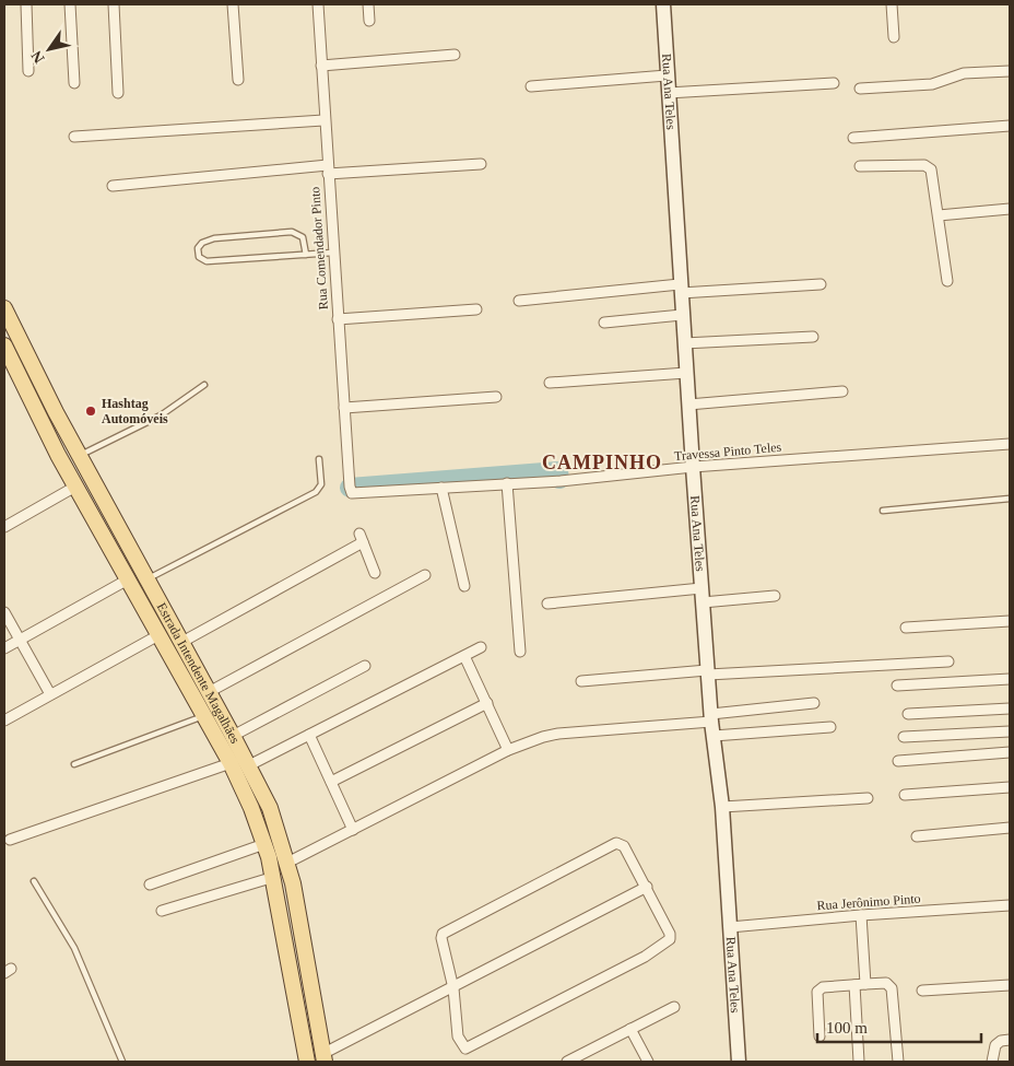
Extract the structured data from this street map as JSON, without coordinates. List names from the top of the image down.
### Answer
{
  "streets": {
    "main road": ["Estrada Intendente Magalhães"],
    "street": [
      "Rua Ana Teles",
      "Rua Comendador Pinto",
      "Travessa Pinto Teles",
      "Rua Jerônimo Pinto"
    ]
  },
  "crossings": [
    ["Rua Ana Teles", "Travessa Pinto Teles"],
    ["Rua Ana Teles", "Rua Jerônimo Pinto"],
    ["Rua Comendador Pinto", "Travessa Pinto Teles"]
  ],
  "districts": ["CAMPINHO"],
  "places": ["Hashtag Automóveis"],
  "scale_bar": "100 m",
  "north": "bottom left"
}
